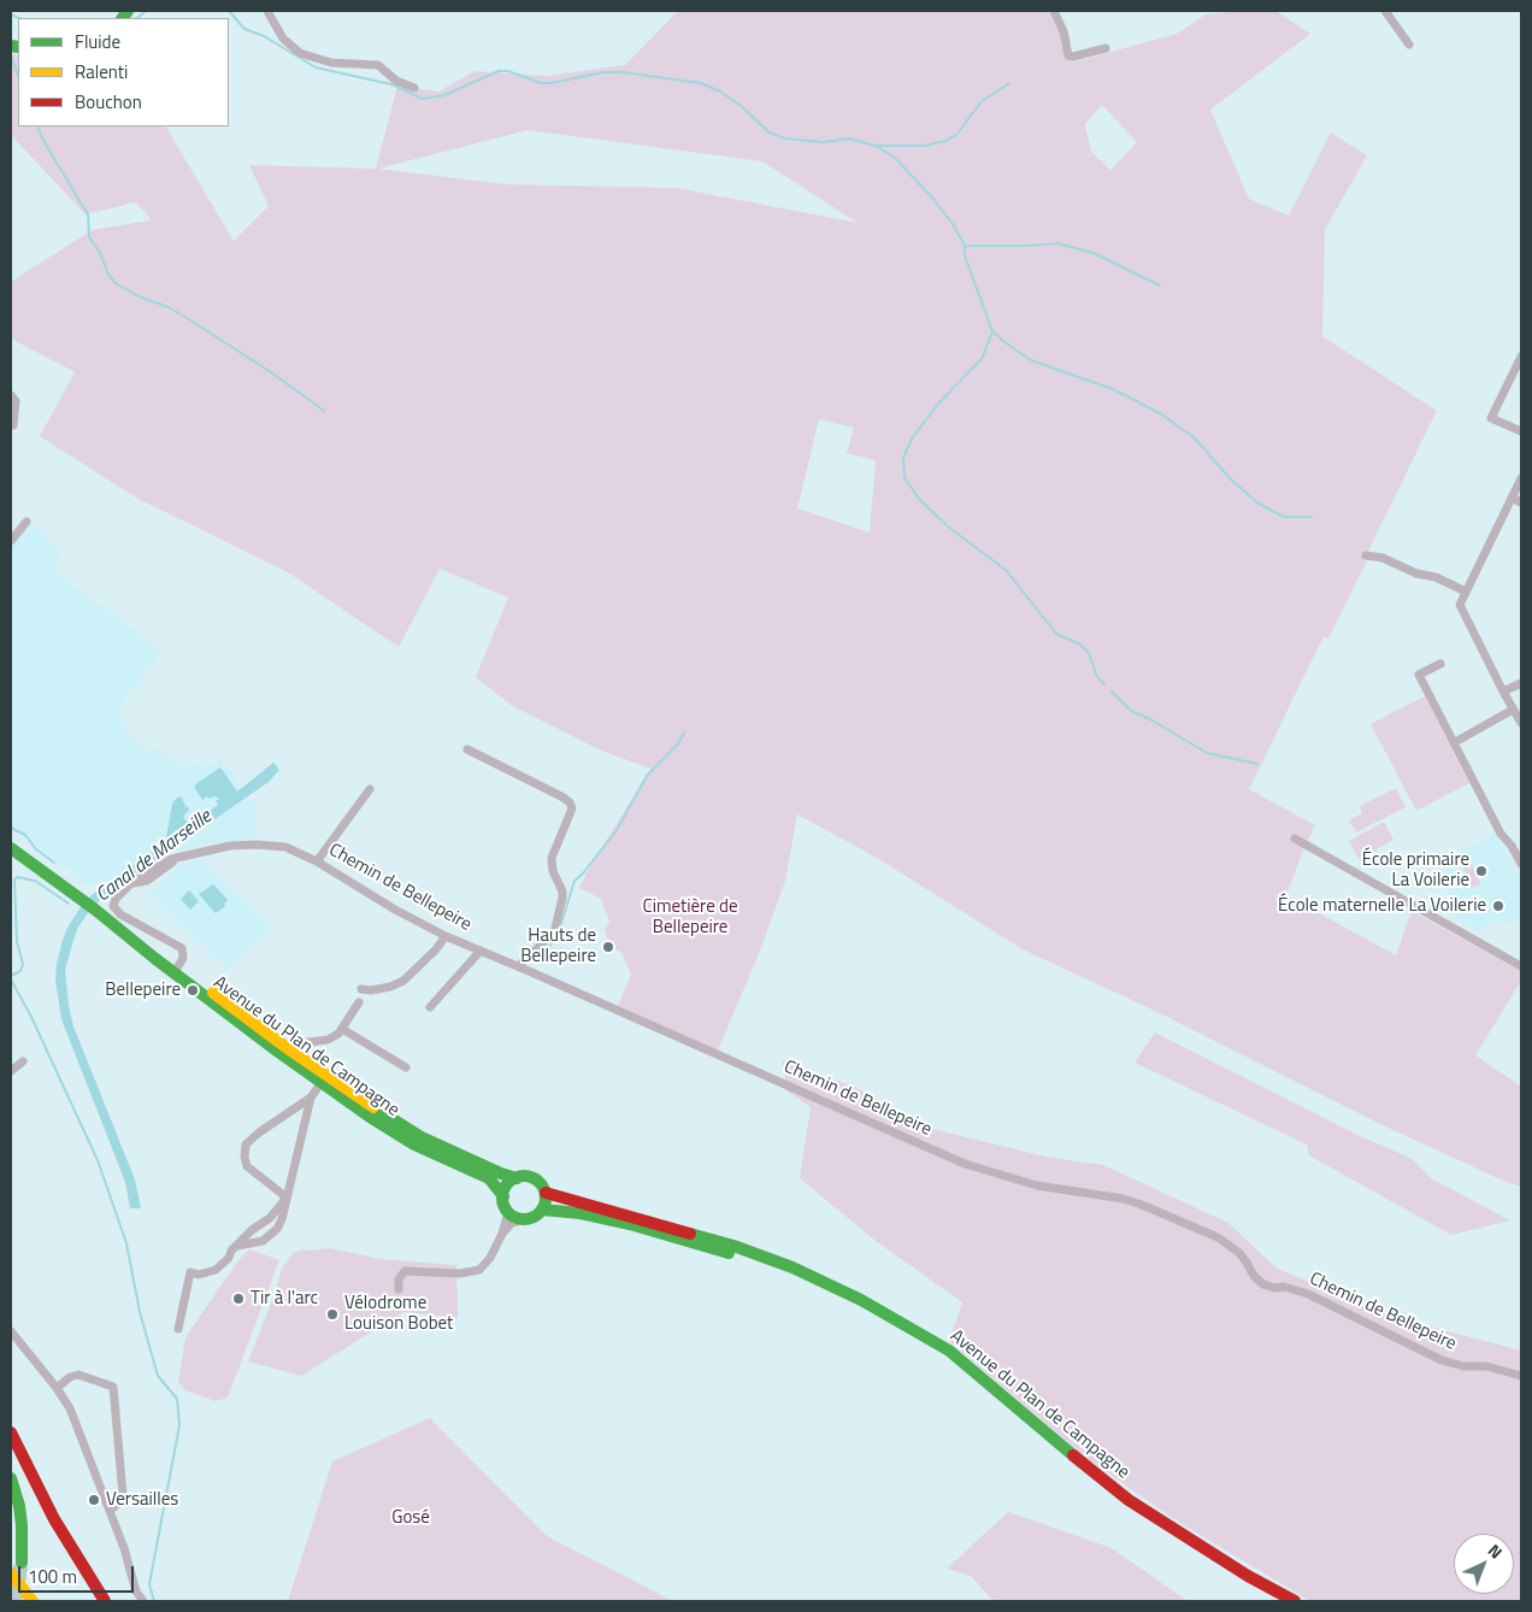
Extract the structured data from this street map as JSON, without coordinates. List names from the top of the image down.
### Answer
{
  "streets": {
    "main road": ["Avenue du Plan de Campagne"],
    "street": ["Chemin de Bellepeire"]
  },
  "crossings": [
    ["Chemin de Bellepeire", "Avenue du Plan de Campagne"]
  ],
  "water": ["Canal de Marseille"],
  "parks": ["Cimetière de Bellepeire", "Gosé"],
  "places": [
    "École primaire La Voilerie",
    "École maternelle La Voilerie",
    "Hauts de Bellepeire",
    "Bellepeire",
    "Tir à l'arc",
    "Vélodrome Louison Bobet",
    "Versailles"
  ],
  "legend": ["Fluide", "Ralenti", "Bouchon"],
  "scale_bar": "100 m",
  "north": "top right"
}
